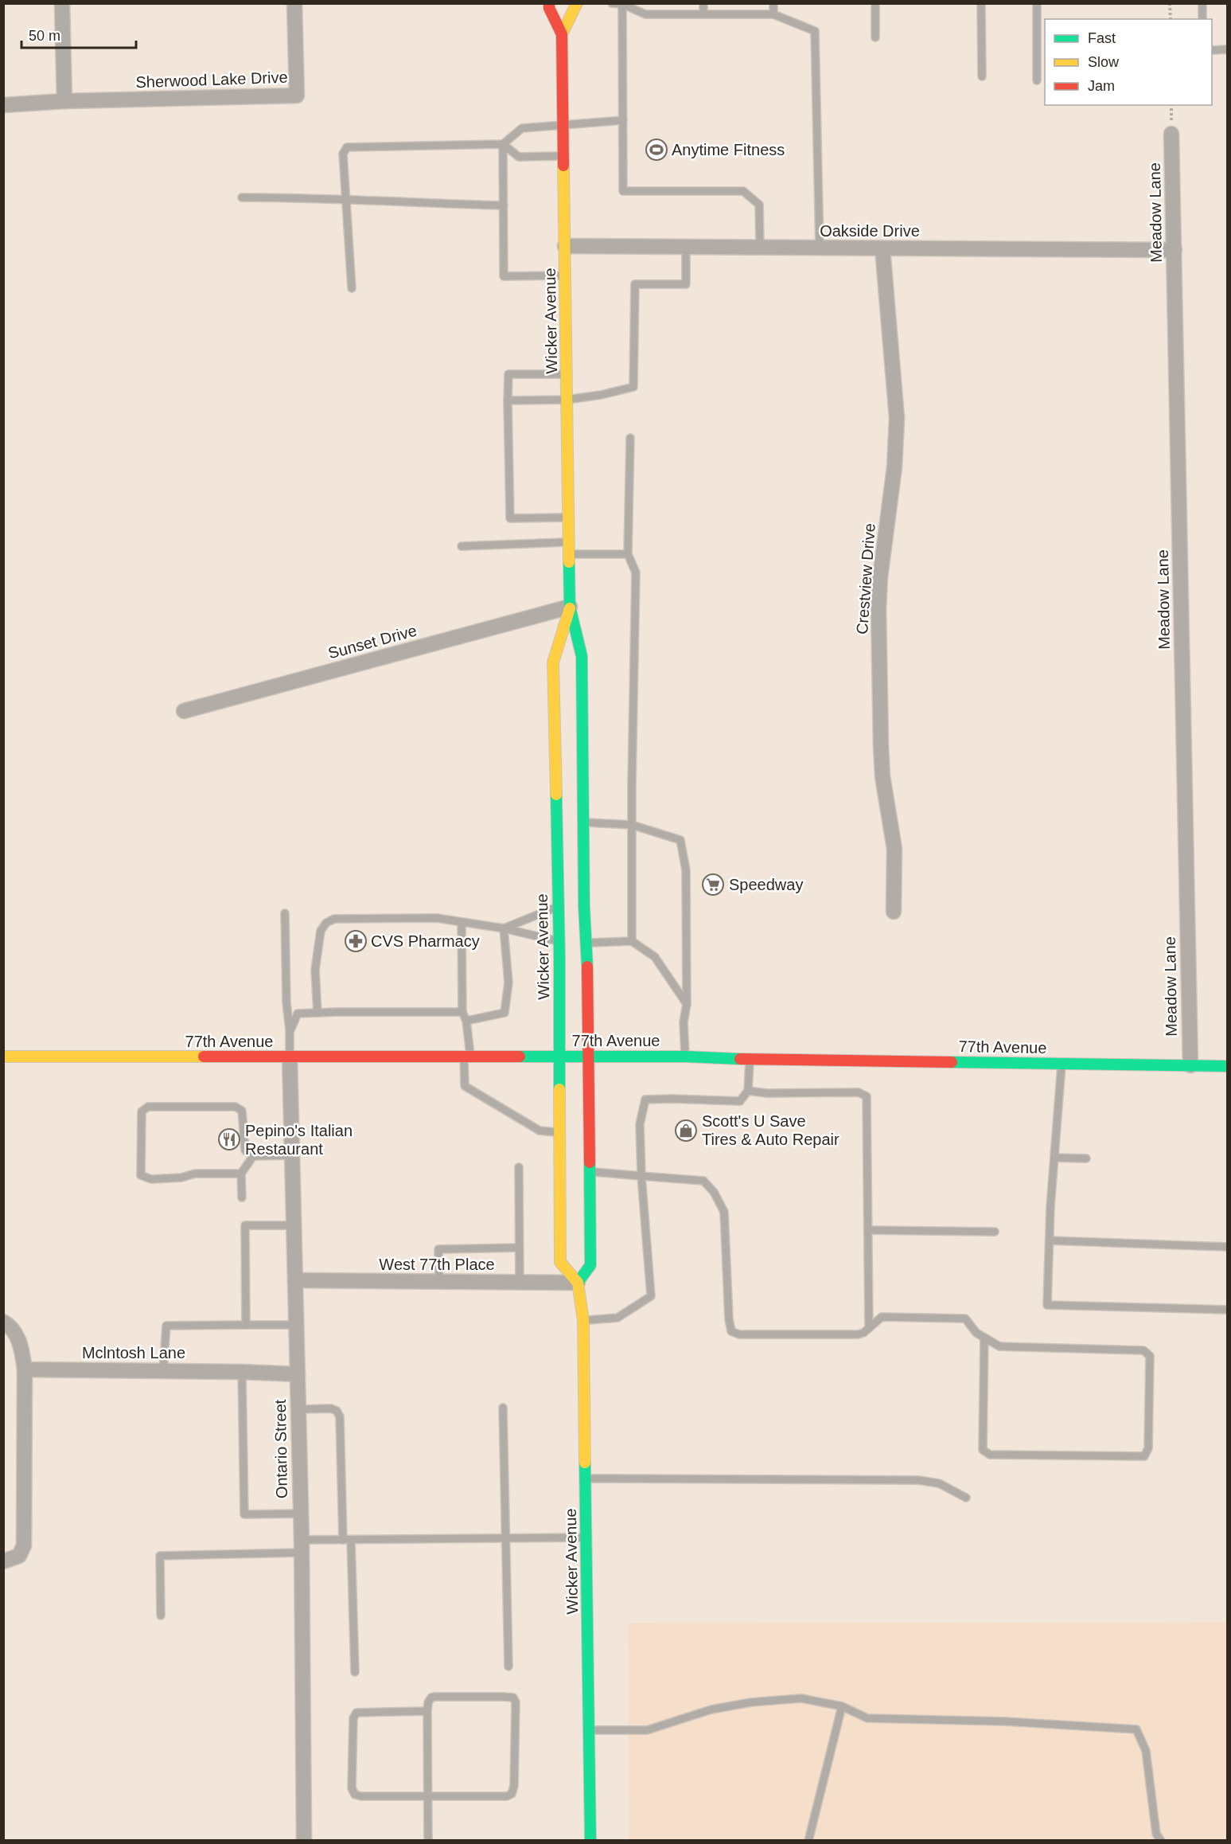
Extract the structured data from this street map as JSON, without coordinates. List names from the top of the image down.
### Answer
{
  "streets": {
    "main road": ["Wicker Avenue", "77th Avenue"],
    "street": [
      "Sherwood Lake Drive",
      "Meadow Lane",
      "Oakside Drive",
      "Crestview Drive",
      "Sunset Drive",
      "West 77th Place",
      "Mclntosh Lane",
      "Ontario Street"
    ]
  },
  "crossings": [
    ["Meadow Lane", "Oakside Drive"],
    ["Meadow Lane", "77th Avenue"],
    ["Oakside Drive", "Wicker Avenue"],
    ["Oakside Drive", "Crestview Drive"],
    ["Wicker Avenue", "Sunset Drive"],
    ["Wicker Avenue", "77th Avenue"],
    ["Wicker Avenue", "West 77th Place"],
    ["77th Avenue", "Ontario Street"],
    ["West 77th Place", "Ontario Street"],
    ["Mclntosh Lane", "Ontario Street"]
  ],
  "places": {
    "sports": ["Anytime Fitness"],
    "supermarket": ["Speedway"],
    "pharmacy": ["CVS Pharmacy"],
    "shop": ["Scott's U Save Tires & Auto Repair"],
    "restaurant": ["Pepino's Italian Restaurant"]
  },
  "legend": ["Fast", "Slow", "Jam"],
  "scale_bar": "50 m"
}
